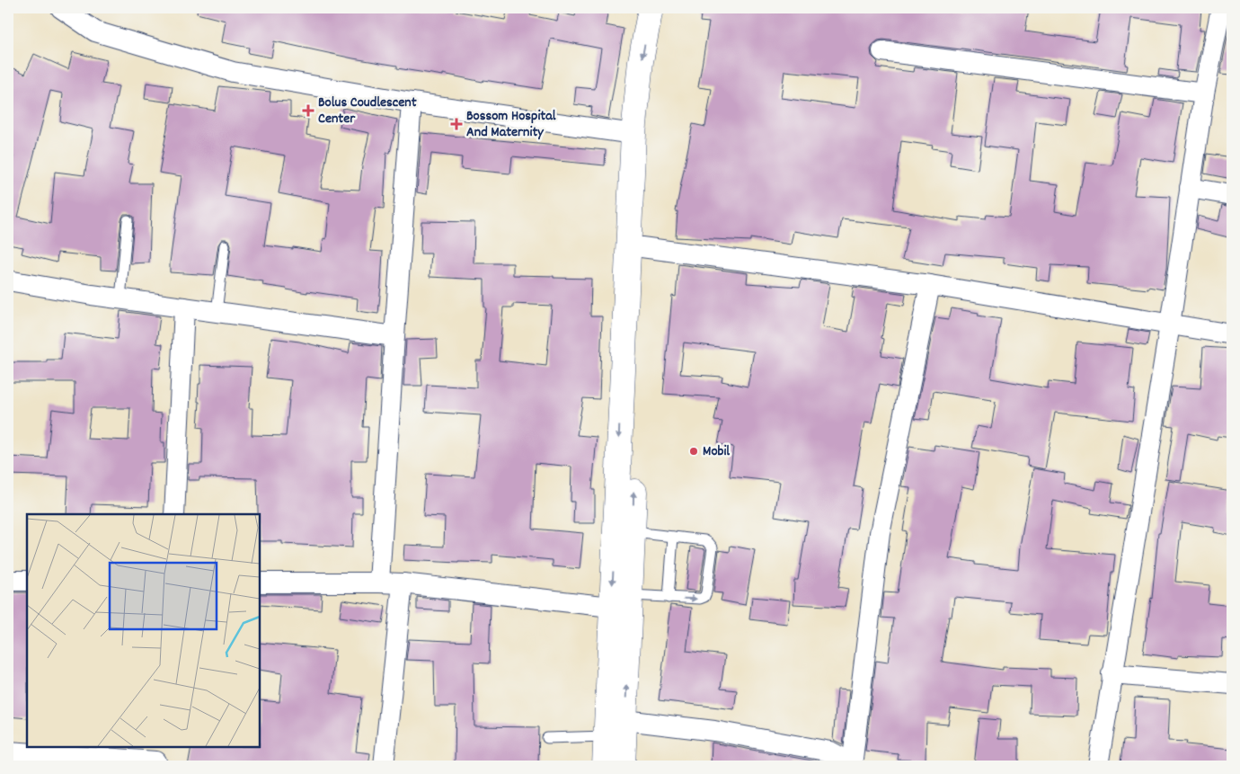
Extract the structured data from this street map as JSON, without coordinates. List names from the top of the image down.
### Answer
{
  "places": {
    "health": ["Bolus Coudlescent Center", "Bossom Hospital And Maternity"],
    "other": ["Mobil"]
  }
}
